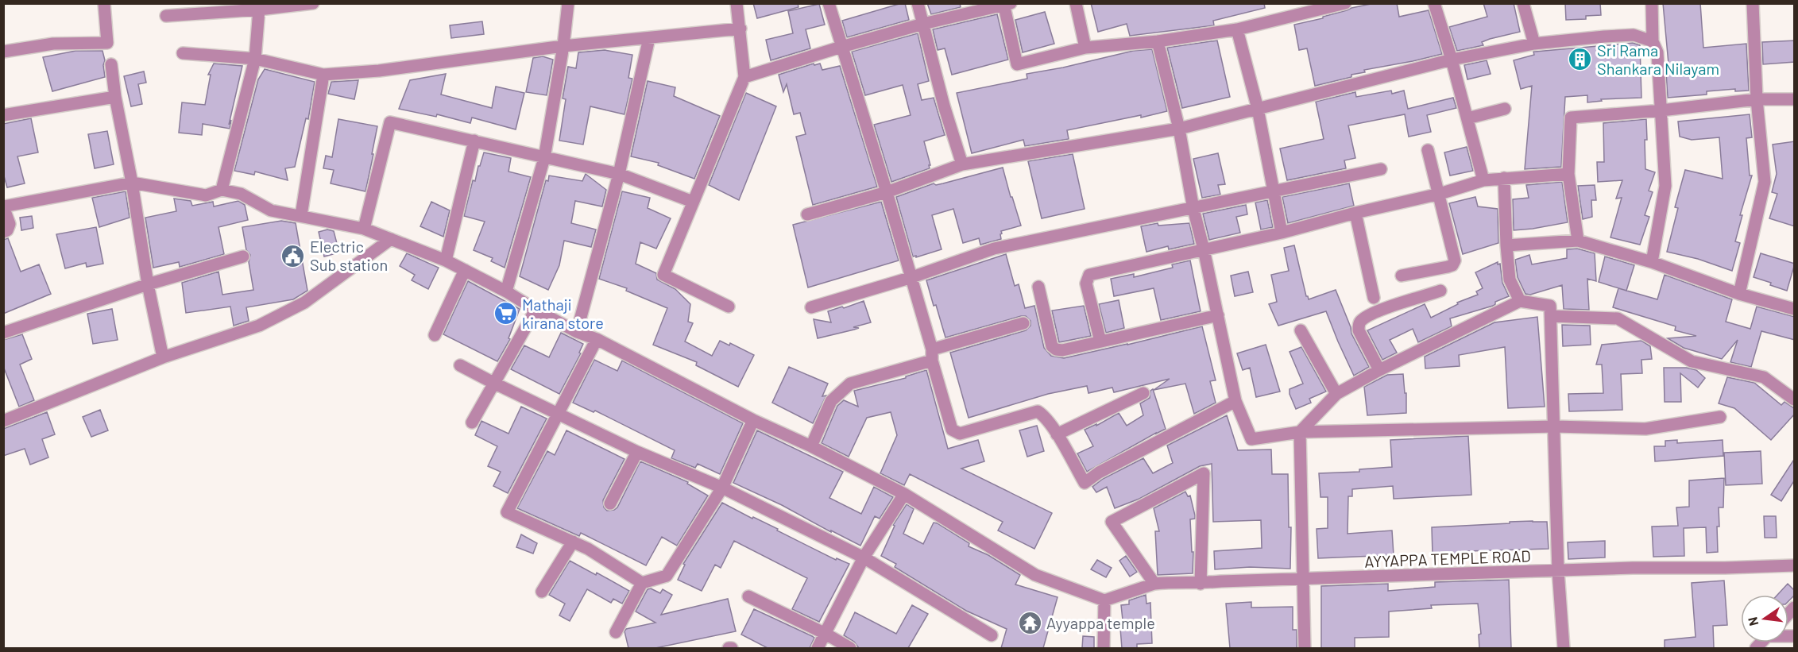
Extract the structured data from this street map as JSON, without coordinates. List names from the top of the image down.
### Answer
{
  "streets": {
    "street": ["AYYAPPA TEMPLE ROAD"]
  },
  "places": {
    "building": ["Sri Rama Shankara Nilayam"],
    "public building": ["Electric Sub station"],
    "supermarket": ["Mathaji kirana store"],
    "temple": ["Ayyappa temple"]
  },
  "north": "left"
}
